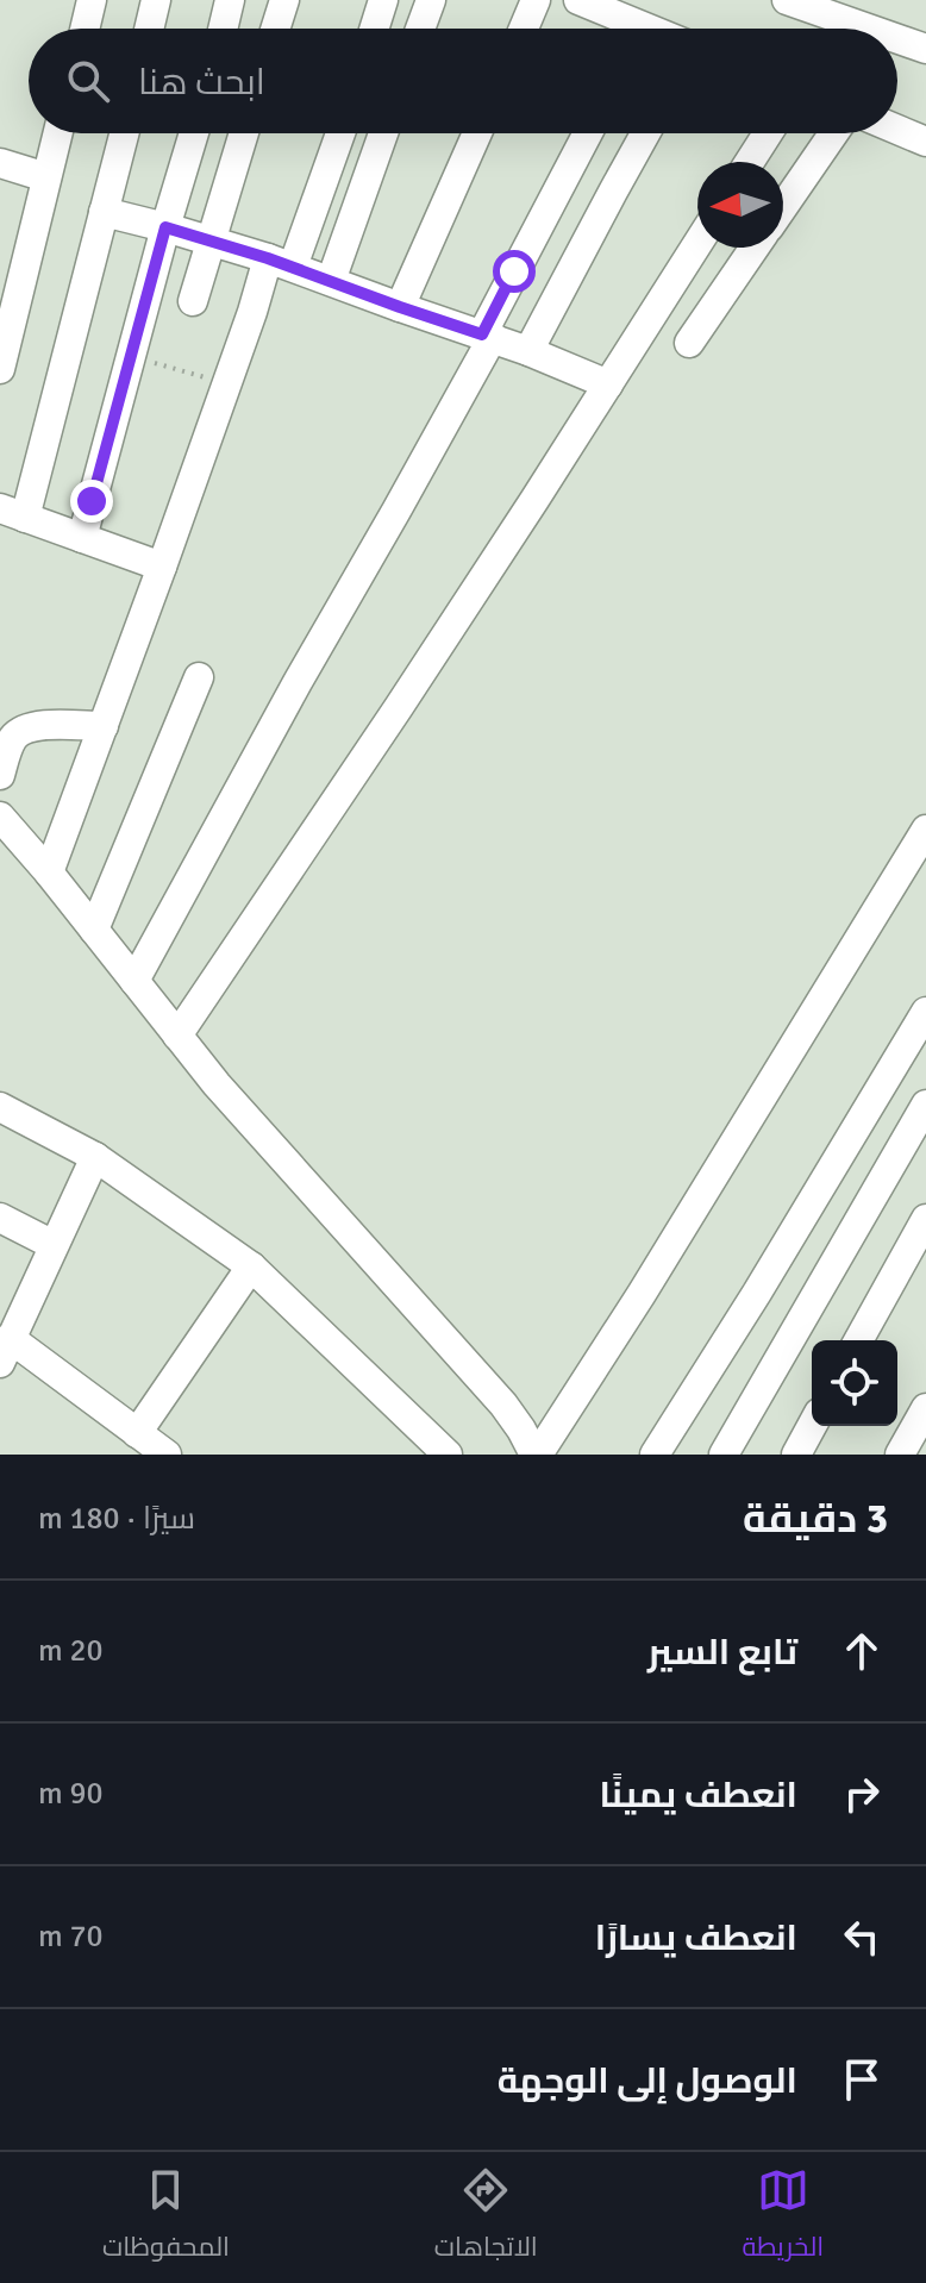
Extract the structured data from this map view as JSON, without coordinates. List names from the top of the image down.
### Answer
{
  "north": "left",
  "page": {
    "search": "ابحث هنا",
    "heading": ["3 دقيقة", "سيرًا · 180 m"],
    "list": [
      ["تابع السير", "20 m"],
      ["انعطف يمينًا", "90 m"],
      ["انعطف يسارًا", "70 m"],
      "الوصول إلى الوجهة"
    ],
    "nav": ["الخريطة", "الاتجاهات", "المحفوظات"]
  }
}
